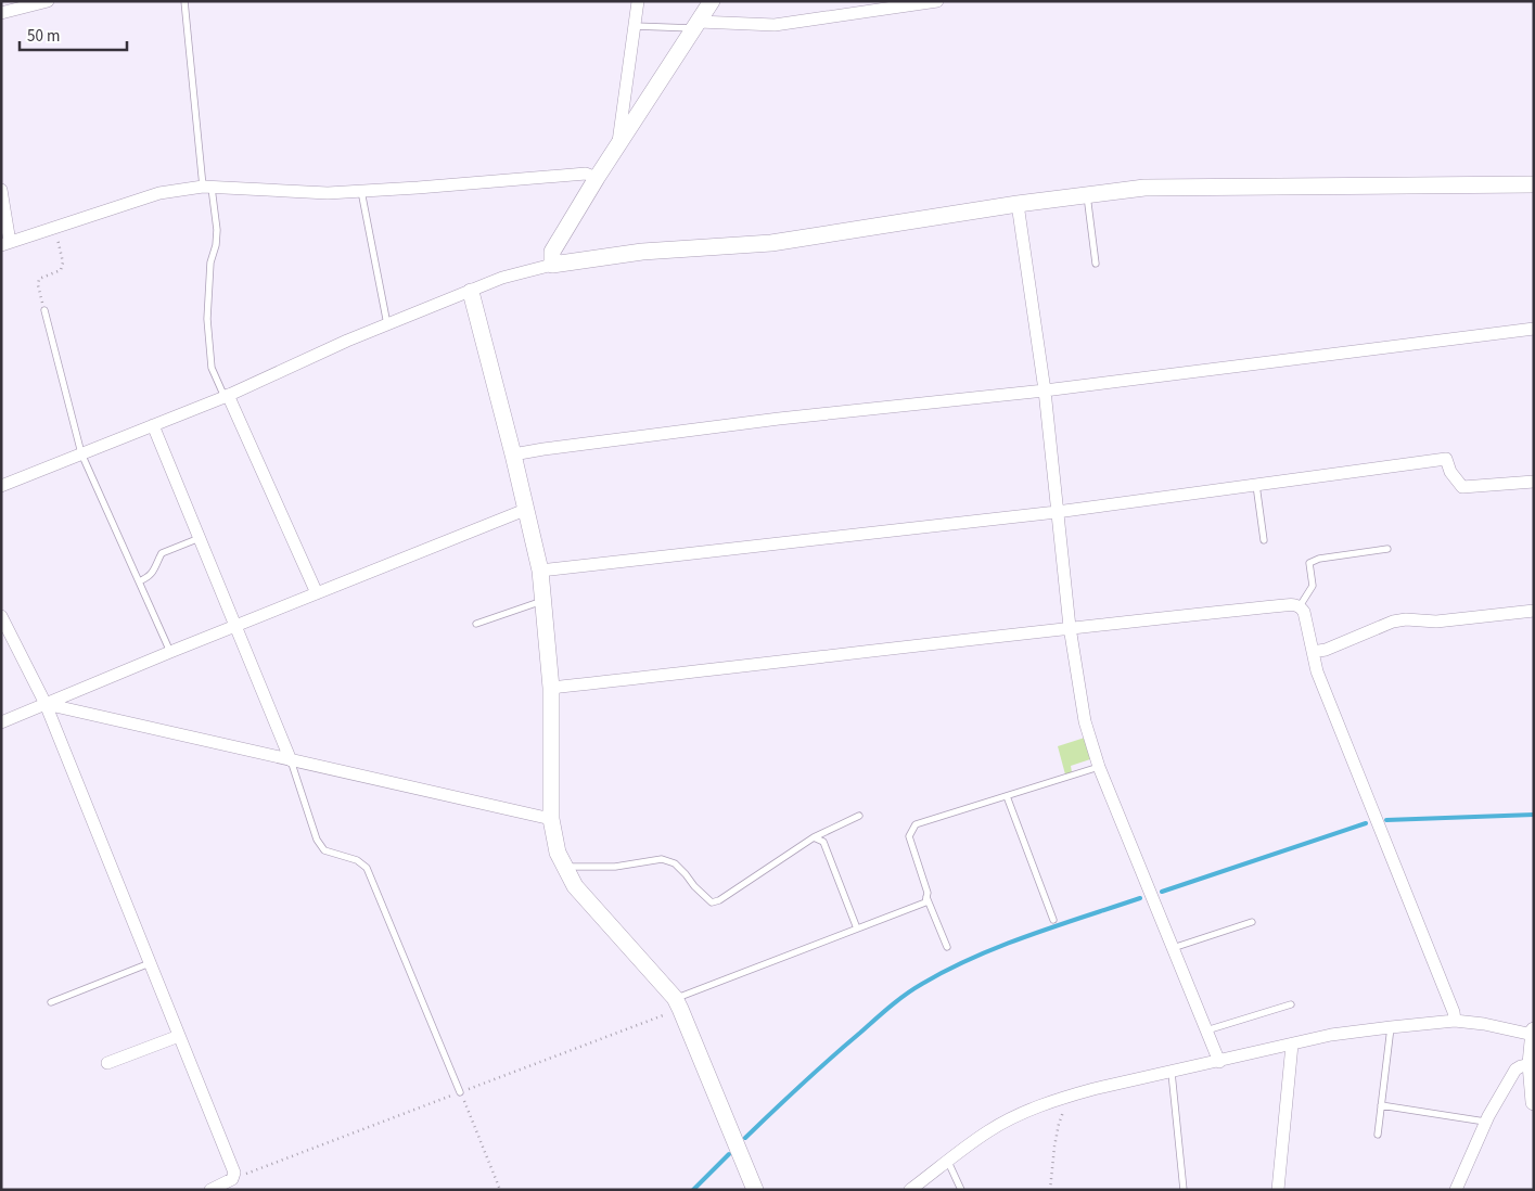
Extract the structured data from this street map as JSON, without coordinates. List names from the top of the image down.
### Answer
{
  "scale_bar": "50 m"
}
